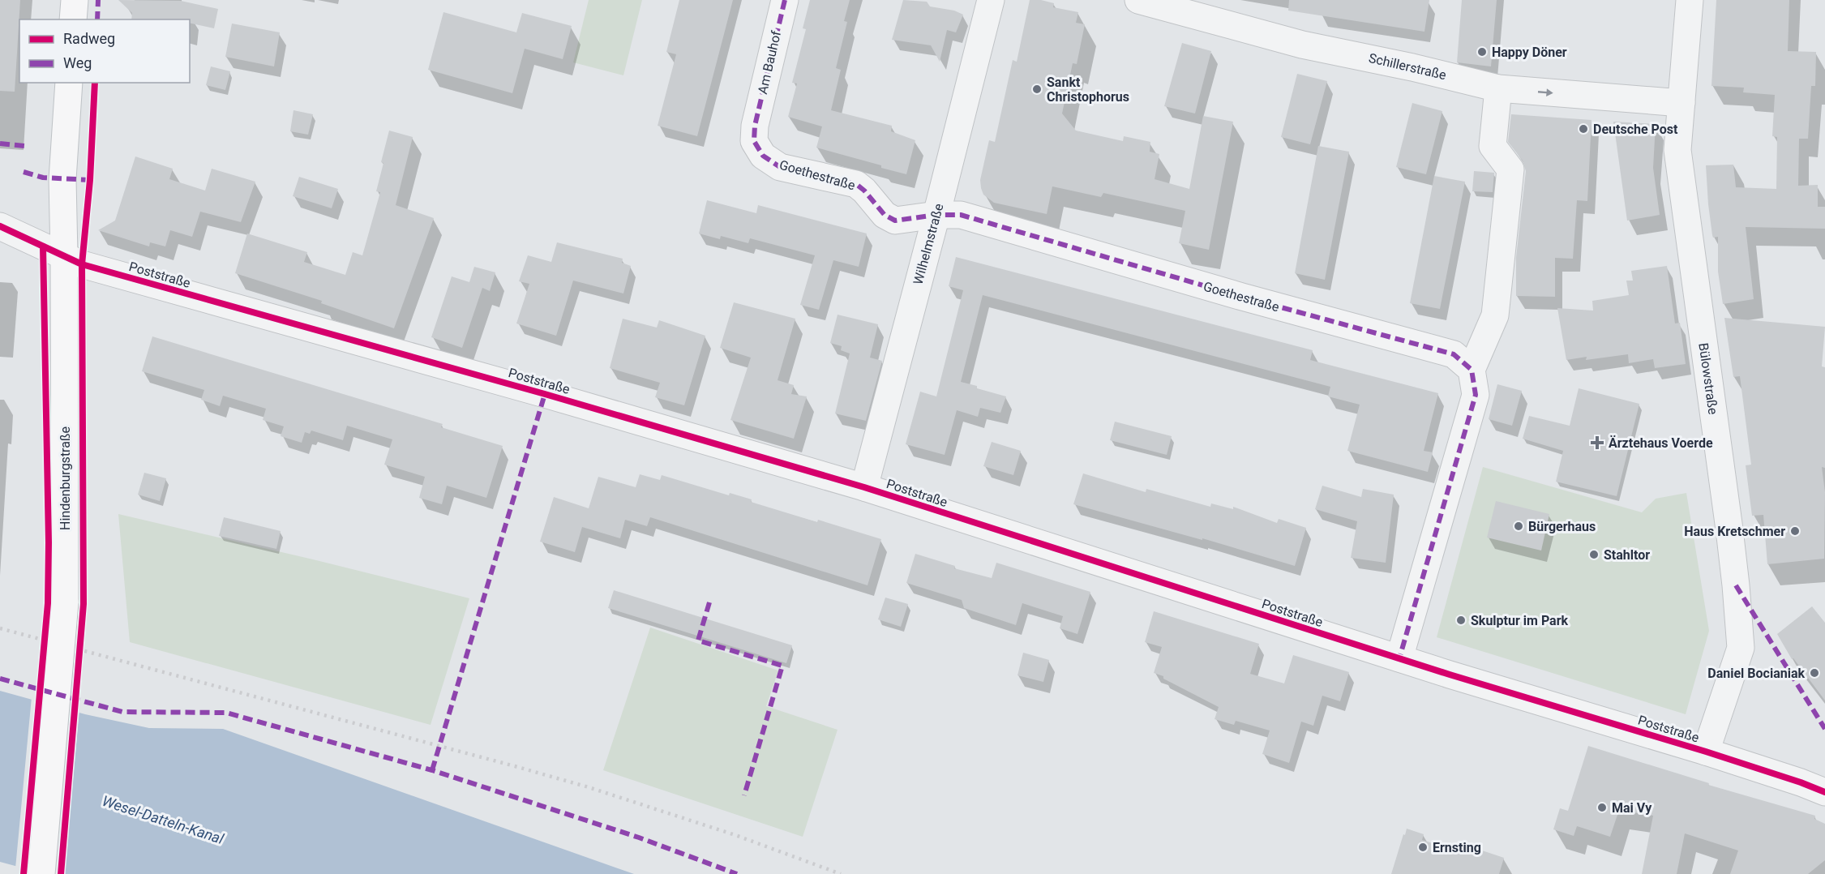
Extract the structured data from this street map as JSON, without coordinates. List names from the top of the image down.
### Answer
{
  "streets": {
    "main road": ["Hindenburgstraße"],
    "street": [
      "Am Bauhof",
      "Schillerstraße",
      "Goethestraße",
      "Wilhelmstraße",
      "Poststraße",
      "Bülowstraße"
    ]
  },
  "crossings": [
    ["Am Bauhof", "Goethestraße"],
    ["Schillerstraße", "Bülowstraße"],
    ["Goethestraße", "Wilhelmstraße"],
    ["Wilhelmstraße", "Poststraße"],
    ["Poststraße", "Bülowstraße"],
    ["Poststraße", "Hindenburgstraße"]
  ],
  "water": ["Wesel-Datteln-Kanal"],
  "places": {
    "other": [
      "Happy Döner",
      "Sankt Christophorus",
      "Deutsche Post",
      "Bürgerhaus",
      "Haus Kretschmer",
      "Stahltor",
      "Skulptur im Park",
      "Daniel Bocianiak",
      "Mai Vy",
      "Ernsting"
    ],
    "health": ["Ärztehaus Voerde"]
  },
  "legend": ["Radweg", "Weg"]
}
